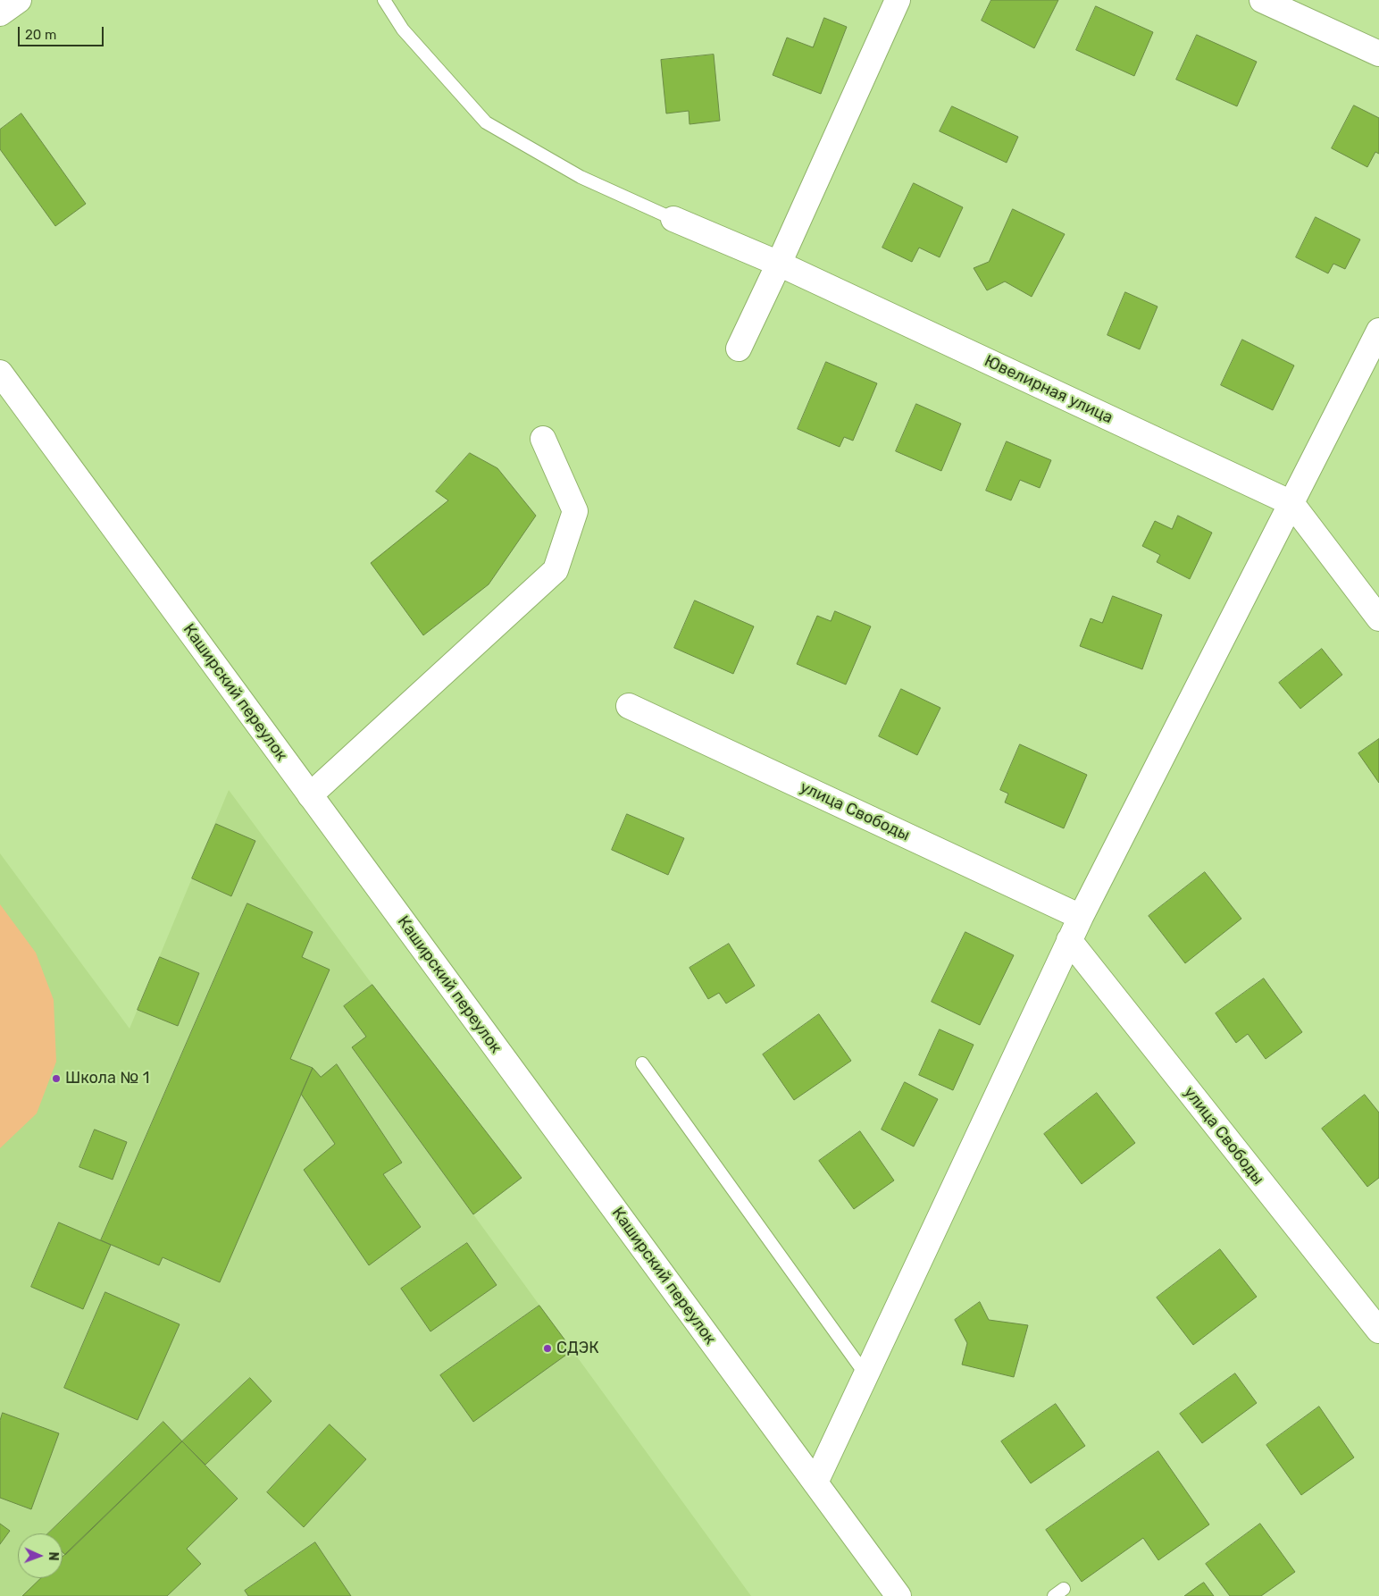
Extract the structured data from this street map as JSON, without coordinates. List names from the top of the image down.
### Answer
{
  "streets": {
    "street": ["Ювелирная улица", "Каширский переулок", "улица Свободы"]
  },
  "places": ["Школа № 1", "СДЭК"],
  "scale_bar": "20 m",
  "north": "right"
}
